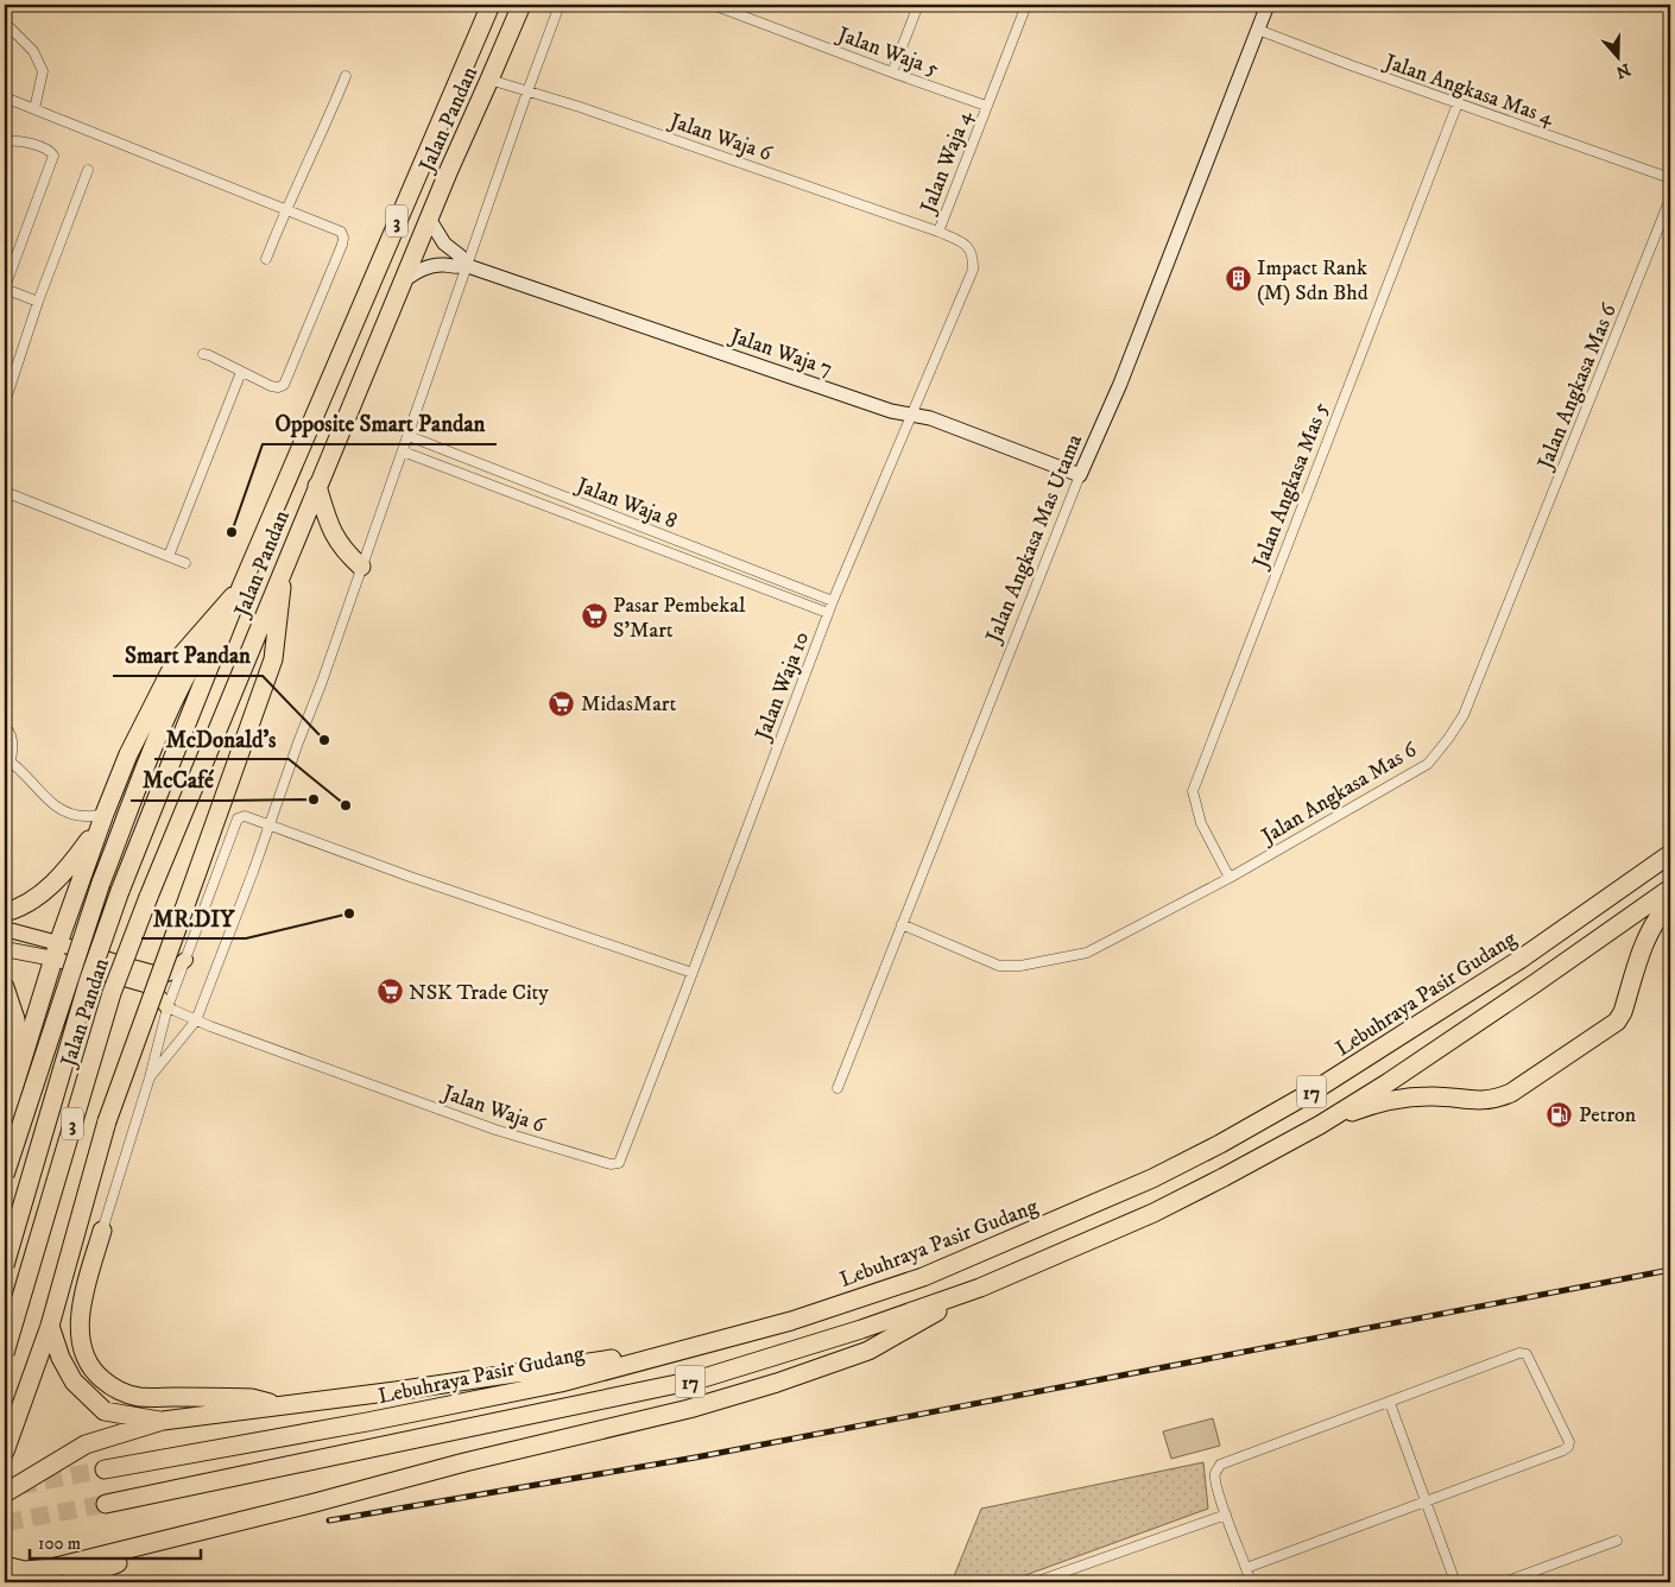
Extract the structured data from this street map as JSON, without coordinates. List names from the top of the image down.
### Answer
{
  "streets": {
    "highway": [
      "Jalan Pandan",
      "3",
      "Lebuhraya Pasir Gudang",
      "17"
    ],
    "street": [
      "Jalan Waja 5",
      "Jalan Angkasa Mas 4",
      "Jalan Waja 6",
      "Jalan Waja 4",
      "Jalan Waja 7",
      "Jalan Angkasa Mas 6",
      "Jalan Angkasa Mas 5",
      "Jalan Waja 8",
      "Jalan Angkasa Mas Utama",
      "Jalan Waja 10"
    ]
  },
  "crossings": [
    ["Jalan Waja 5", "Jalan Waja 4"],
    ["Jalan Angkasa Mas 4", "Jalan Angkasa Mas 5"],
    ["Jalan Angkasa Mas 4", "Jalan Angkasa Mas Utama"],
    ["Jalan Pandan", "Jalan Waja 6"],
    ["Jalan Pandan", "Jalan Waja 7"],
    ["Jalan Waja 6", "Jalan Waja 4"],
    ["Jalan Waja 6", "Jalan Waja 10"],
    ["Jalan Waja 4", "Jalan Waja 7"],
    ["Jalan Waja 4", "Jalan Waja 10"],
    ["Jalan Waja 7", "Jalan Angkasa Mas Utama"],
    ["Jalan Waja 7", "Jalan Waja 10"],
    ["Jalan Angkasa Mas 6", "Jalan Angkasa Mas 5"],
    ["Jalan Angkasa Mas 6", "Jalan Angkasa Mas Utama"],
    ["Jalan Waja 8", "Jalan Waja 10"]
  ],
  "places": {
    "building": ["Impact Rank (M) Sdn Bhd"],
    "other": [
      "Opposite Smart Pandan",
      "Smart Pandan",
      "McCafé",
      "McDonald's",
      "MR.DIY"
    ],
    "supermarket": ["Pasar Pembekal S'Mart", "MidasMart", "NSK Trade City"],
    "fuel station": ["Petron"]
  },
  "scale_bar": "100 m",
  "north": "bottom"
}
